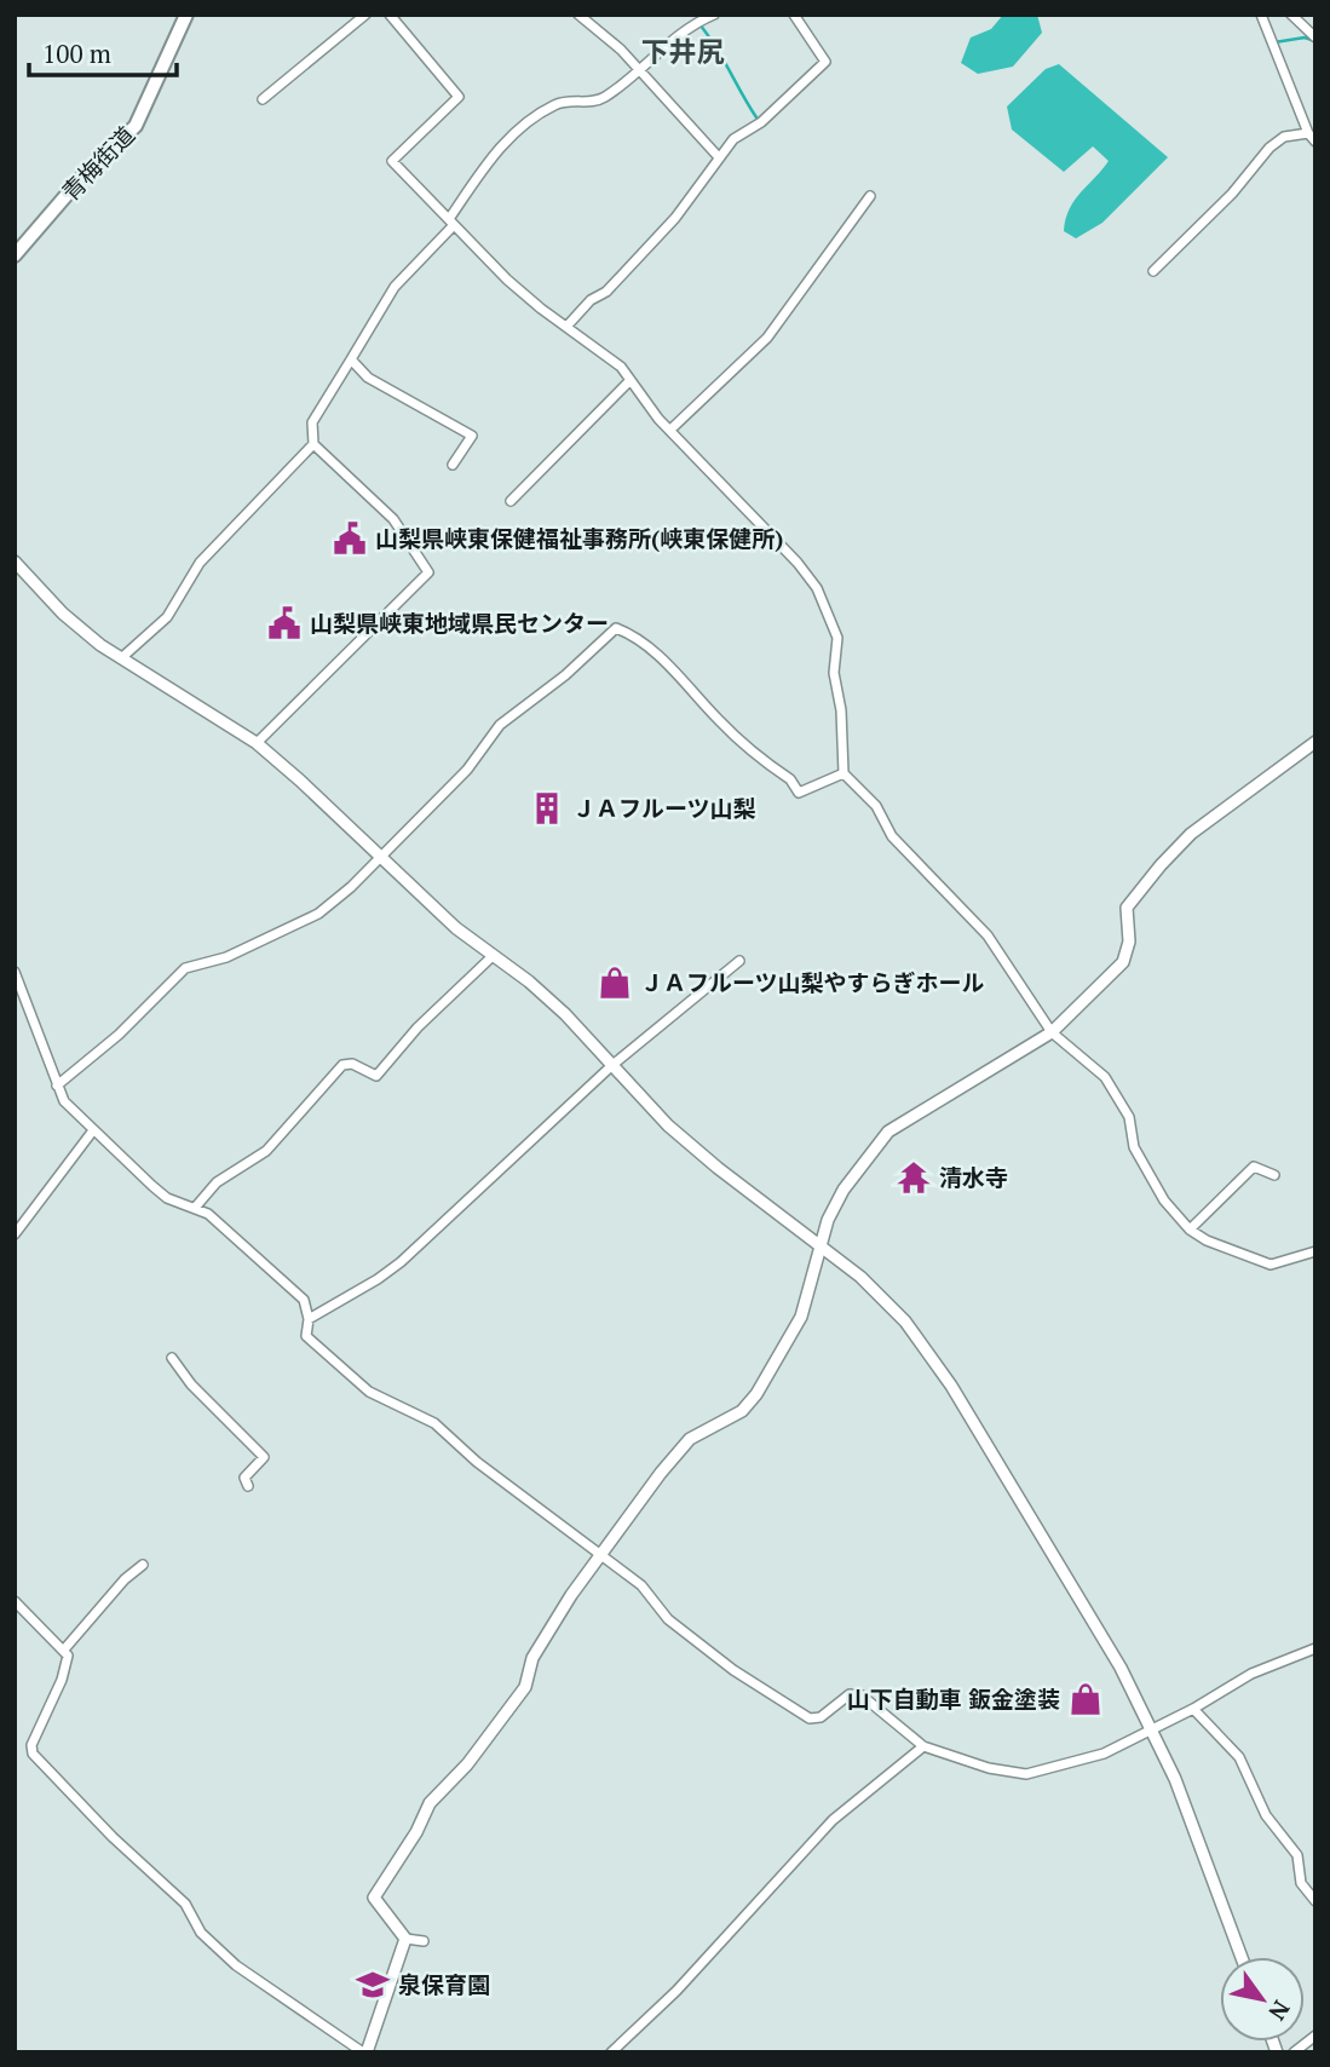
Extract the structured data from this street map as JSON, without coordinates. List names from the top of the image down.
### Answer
{
  "streets": {
    "main road": ["青梅街道"]
  },
  "districts": ["下井尻"],
  "places": {
    "public building": ["山梨県峡東保健福祉事務所(峡東保健所)", "山梨県峡東地域県民センター"],
    "building": ["ＪＡフルーツ山梨"],
    "shop": ["ＪＡフルーツ山梨やすらぎホール", "山下自動車 鈑金塗装"],
    "temple": ["清水寺"],
    "school or university": ["泉保育園"]
  },
  "scale_bar": "100 m",
  "north": "bottom right"
}
